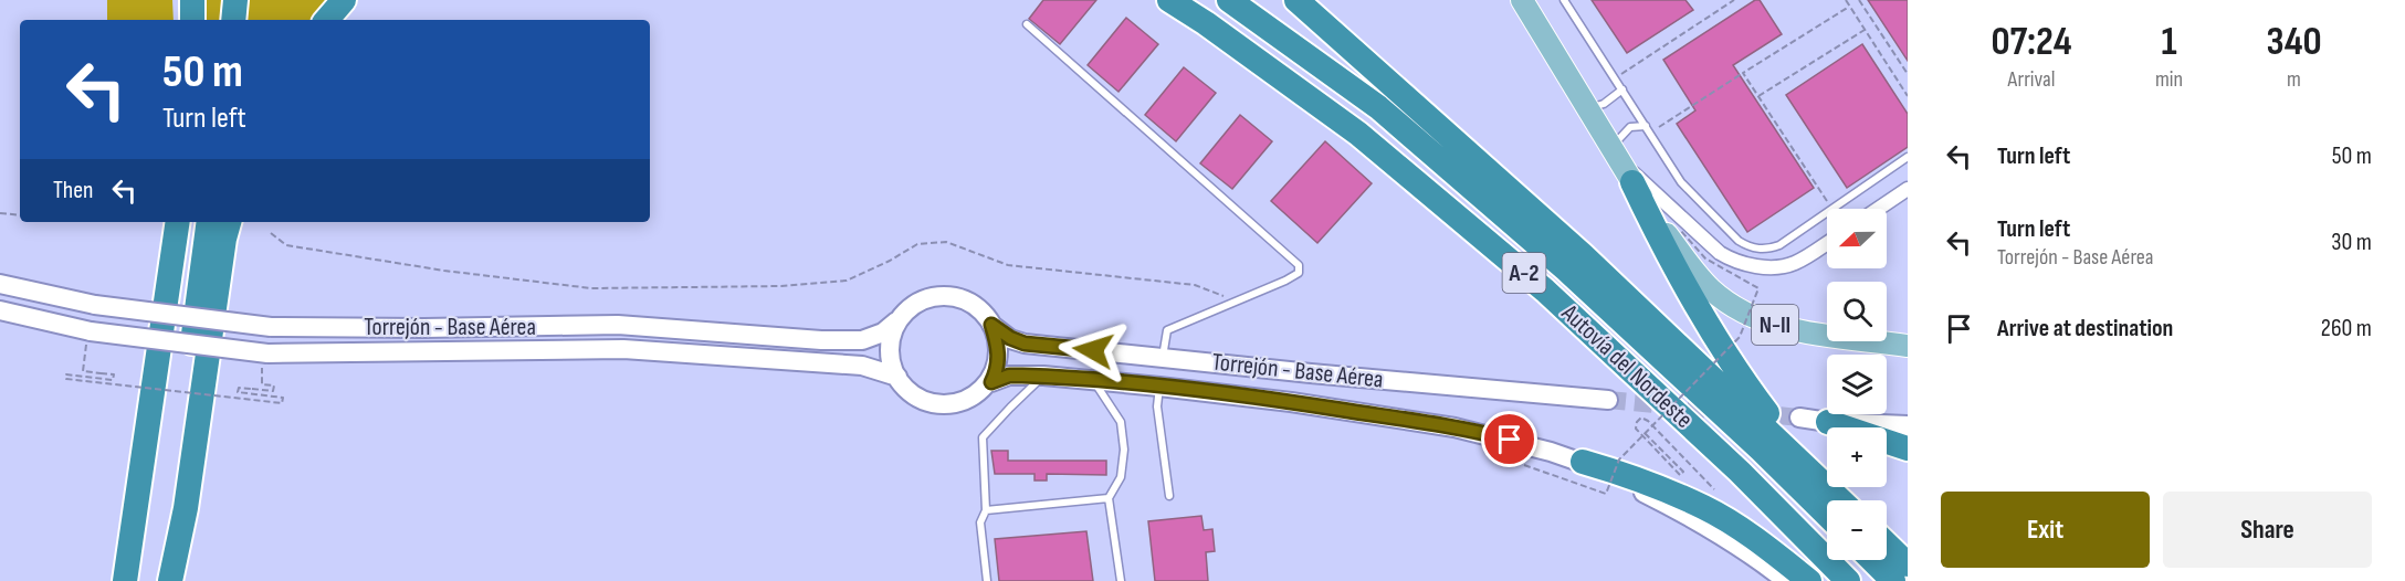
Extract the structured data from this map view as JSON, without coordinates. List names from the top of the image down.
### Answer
{
  "streets": {
    "highway": ["A-2", "Autovía del Nordeste"],
    "main road": ["N-II", "Torrejón - Base Aérea"]
  },
  "north": "left",
  "page": {
    "eta": [
      "07:24",
      "Arrival",
      "1",
      "min",
      "340",
      "m"
    ],
    "turn": ["50 m", "Turn left"],
    "list": [
      {
        "name": "Turn left",
        "value": "50 m"
      },
      {
        "name": "Turn left",
        "note": "Torrejón - Base Aérea",
        "value": "30 m"
      },
      {
        "name": "Arrive at destination",
        "value": "260 m"
      }
    ],
    "then": "Then",
    "map_buttons": ["+", "−"],
    "buttons": ["Exit", "Share"]
  }
}
